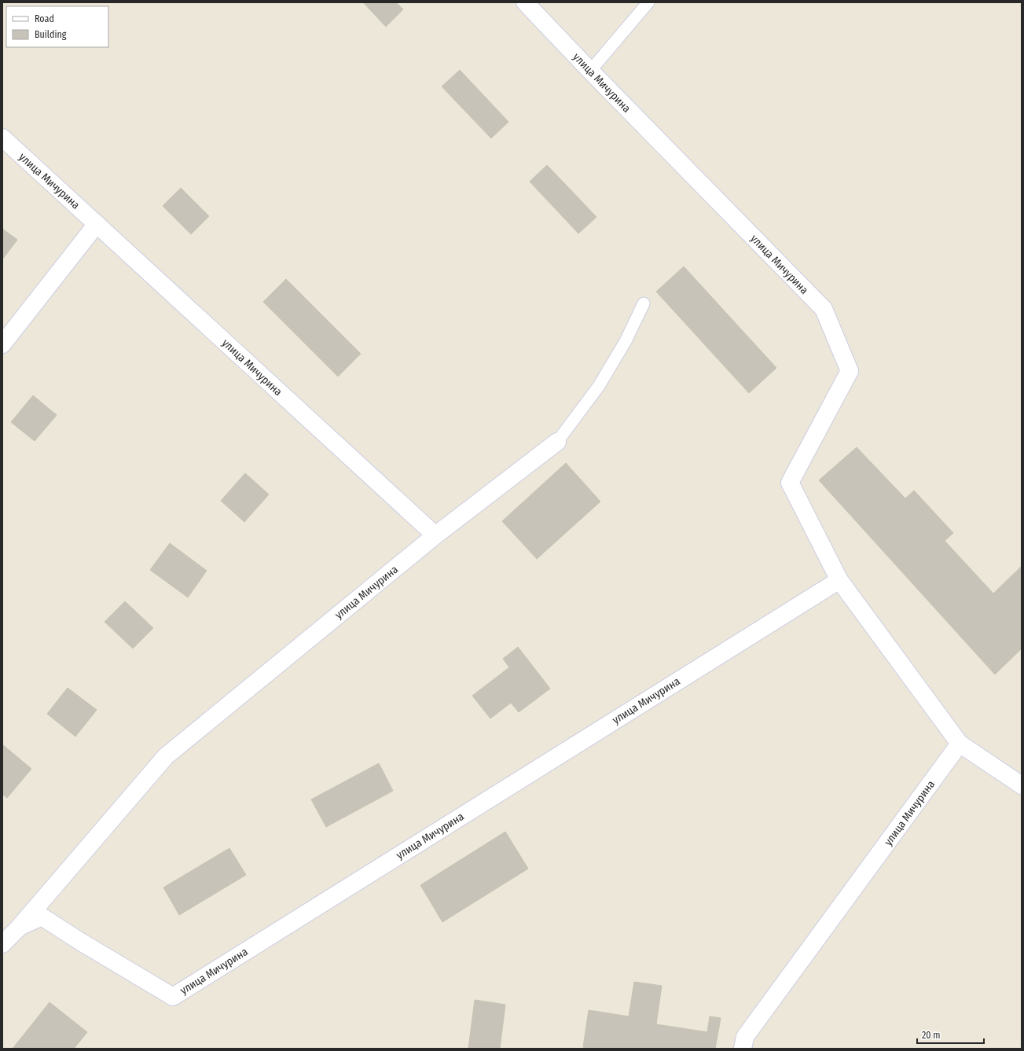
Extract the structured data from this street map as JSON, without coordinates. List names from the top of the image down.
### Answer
{
  "streets": {
    "street": ["улица Мичурина"]
  },
  "legend": ["Road", "Building"],
  "scale_bar": "20 m"
}
